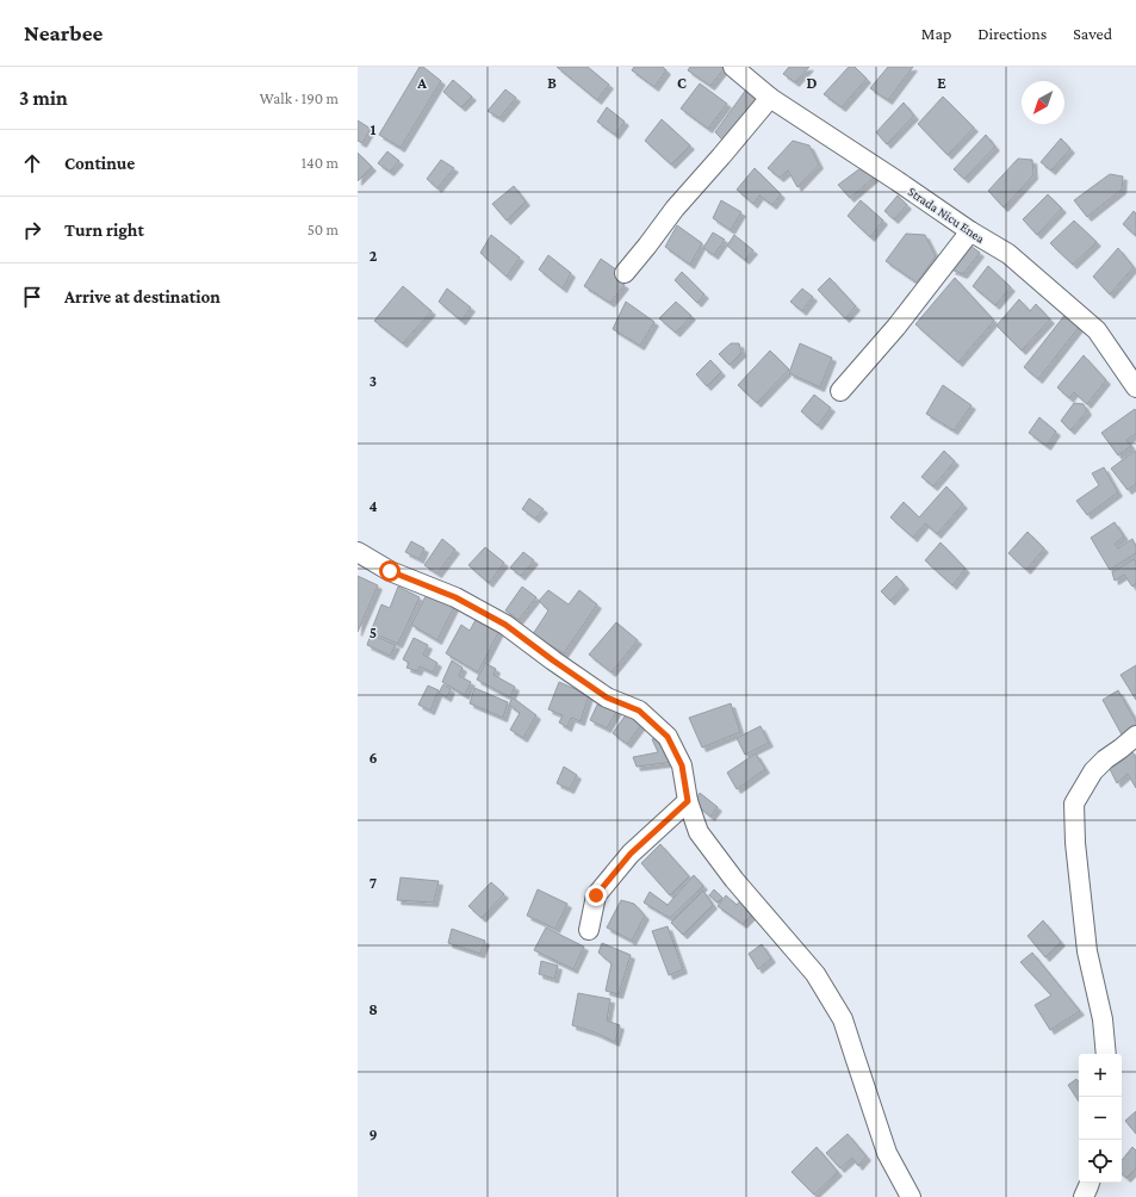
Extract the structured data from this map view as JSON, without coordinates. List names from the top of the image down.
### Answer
{
  "streets": {
    "street": ["Strada Nicu Enea"]
  },
  "north": "bottom left",
  "page": {
    "header": "Nearbee",
    "nav": ["Map", "Directions", "Saved"],
    "heading": ["3 min", "Walk · 190 m"],
    "list": [
      ["Continue", "140 m"],
      ["Turn right", "50 m"],
      "Arrive at destination"
    ],
    "map_buttons": ["+", "−"]
  },
  "grid": {
    "columns": [
      "A",
      "B",
      "C",
      "D",
      "E"
    ],
    "rows": [
      "1",
      "2",
      "3",
      "4",
      "5",
      "6",
      "7",
      "8",
      "9"
    ]
  }
}
